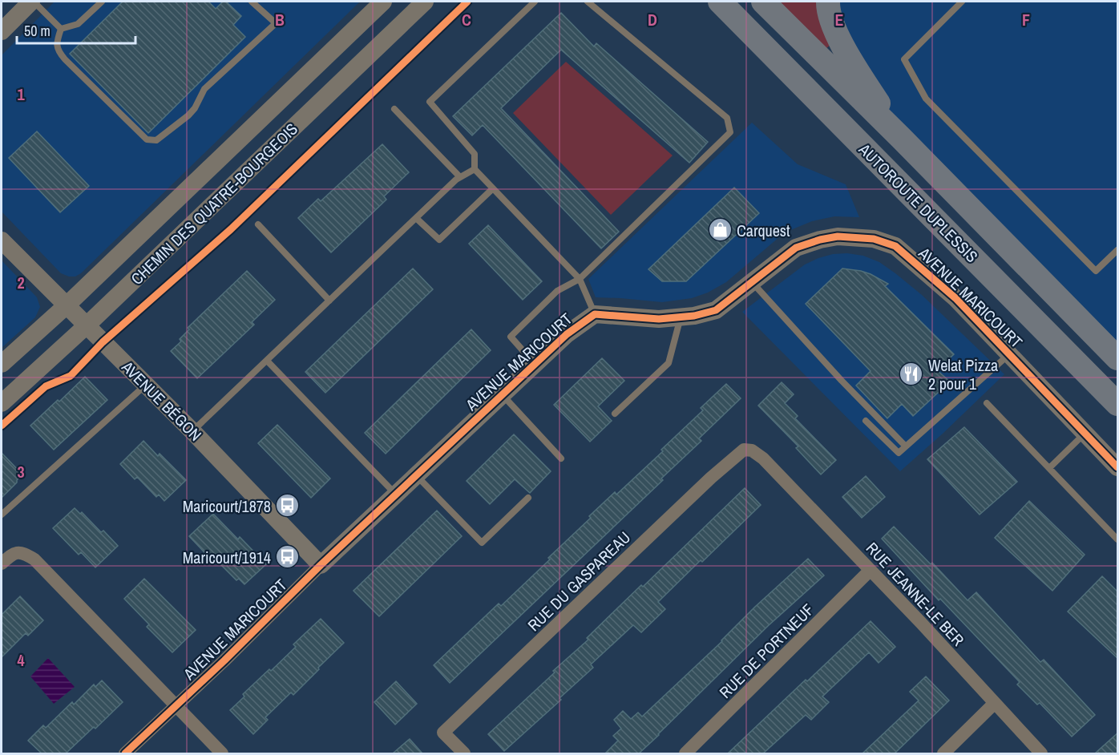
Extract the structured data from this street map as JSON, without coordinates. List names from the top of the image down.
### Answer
{
  "streets": {
    "highway": ["AUTOROUTE DUPLESSIS"],
    "street": [
      "CHEMIN DES QUATRE-BOURGEOIS",
      "AVENUE MARICOURT",
      "AVENUE BÉGON",
      "RUE DU GASPAREAU",
      "RUE JEANNE-LE BER",
      "RUE DE PORTNEUF"
    ]
  },
  "crossings": [
    ["CHEMIN DES QUATRE-BOURGEOIS", "AVENUE BÉGON"],
    ["AVENUE MARICOURT", "AVENUE BÉGON"],
    ["RUE DU GASPAREAU", "RUE JEANNE-LE BER"],
    ["RUE JEANNE-LE BER", "RUE DE PORTNEUF"]
  ],
  "places": {
    "shop": ["Carquest"],
    "restaurant": ["Welat Pizza 2 pour 1"],
    "bus stop": ["Maricourt/1878", "Maricourt/1914"]
  },
  "scale_bar": "50 m",
  "grid": {
    "columns": [
      "B",
      "C",
      "D",
      "E",
      "F"
    ],
    "rows": [
      "1",
      "2",
      "3",
      "4"
    ]
  }
}
